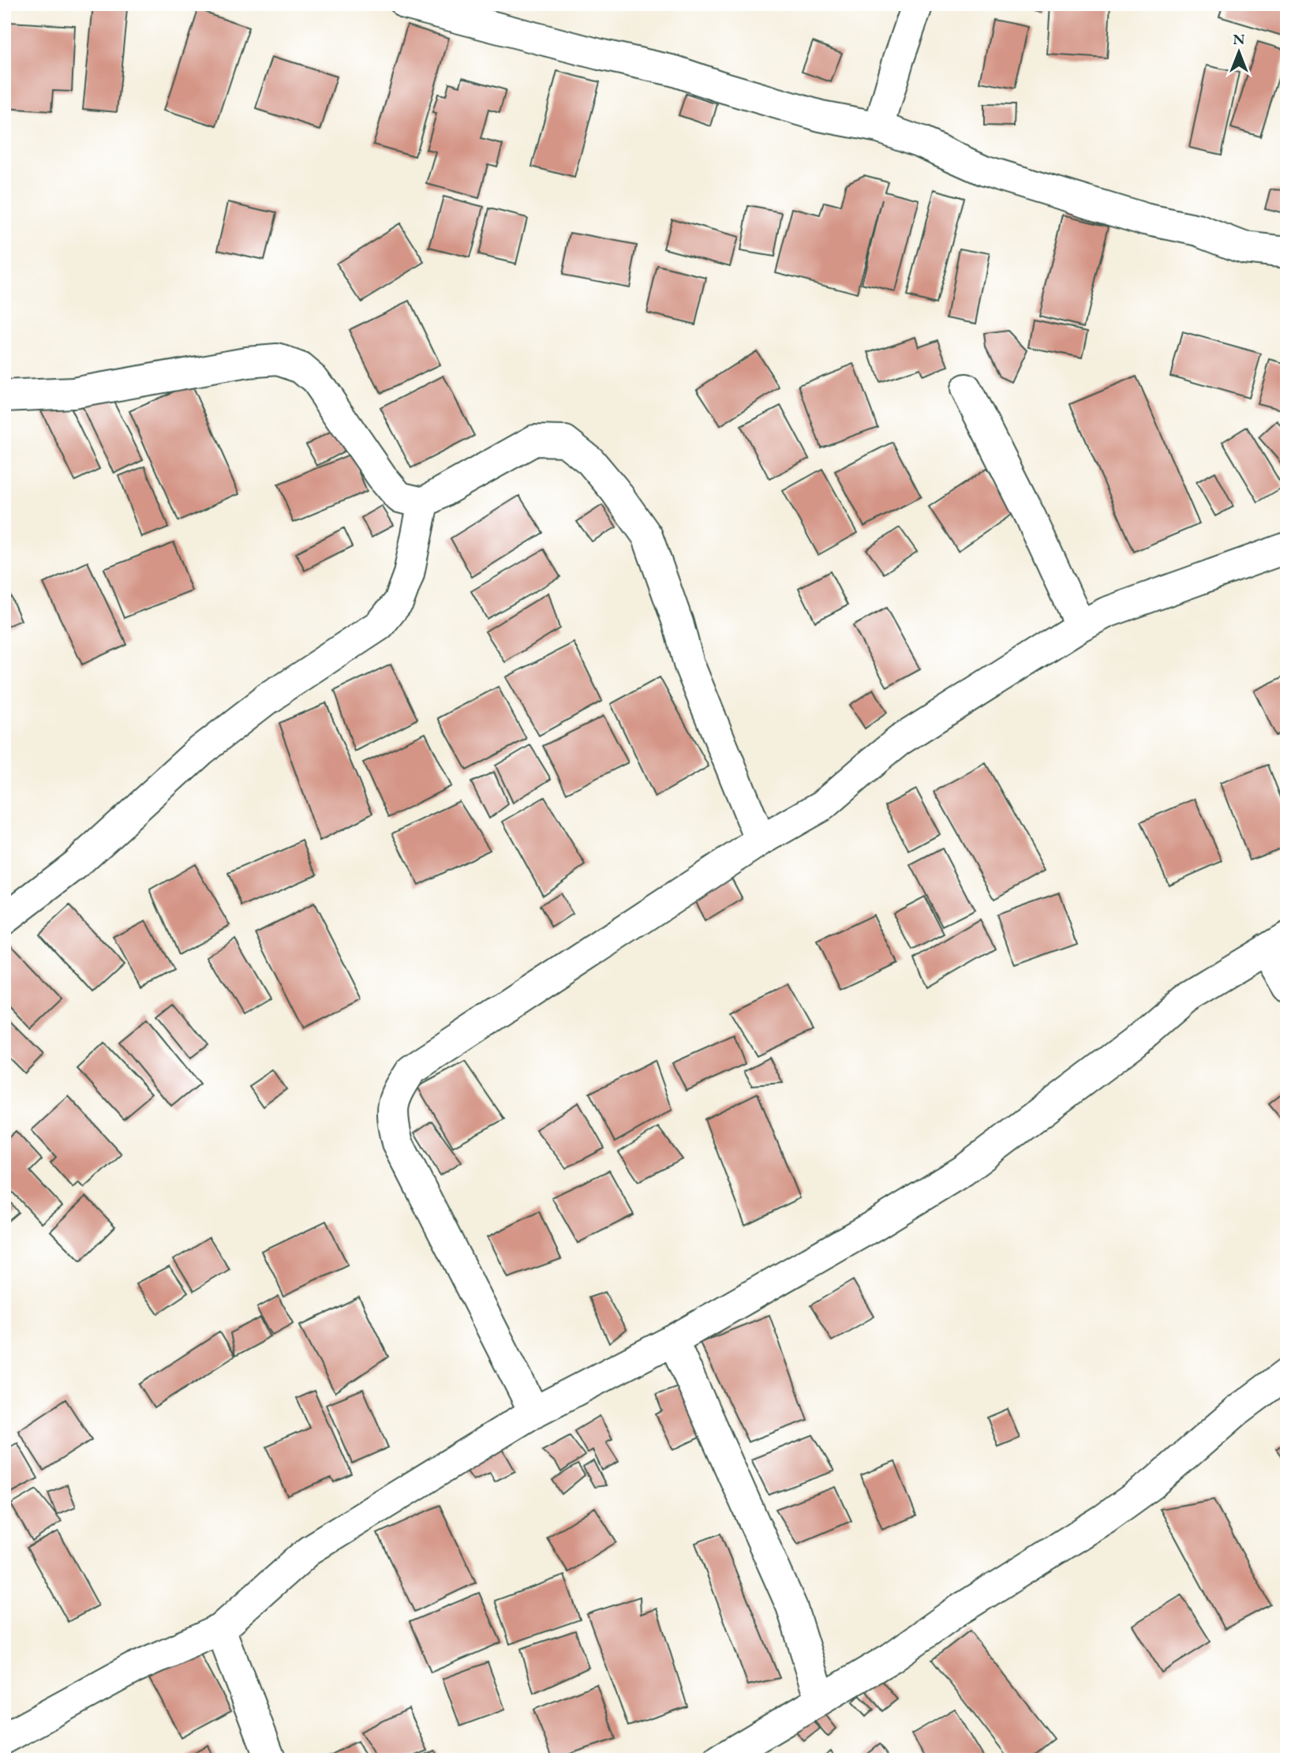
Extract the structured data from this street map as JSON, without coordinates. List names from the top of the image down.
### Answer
{
  "north": "top"
}
